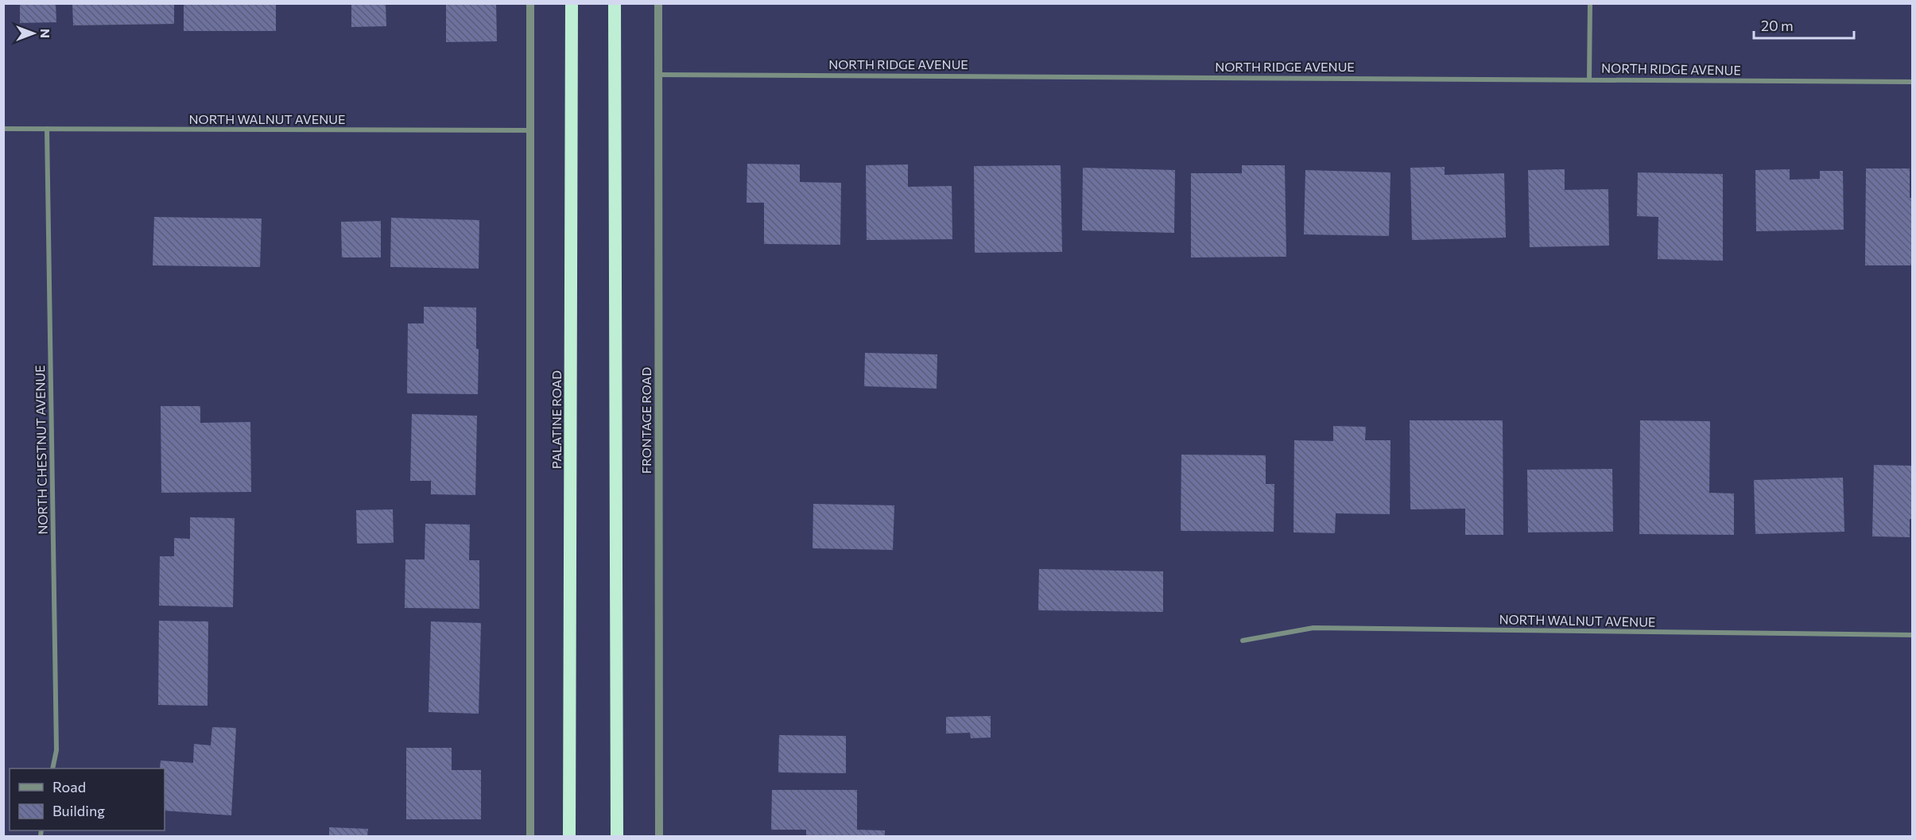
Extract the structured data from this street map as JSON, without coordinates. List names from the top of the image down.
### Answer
{
  "streets": {
    "highway": ["PALATINE ROAD"],
    "street": [
      "NORTH RIDGE AVENUE",
      "NORTH WALNUT AVENUE",
      "FRONTAGE ROAD",
      "NORTH CHESTNUT AVENUE"
    ]
  },
  "crossings": [
    ["NORTH RIDGE AVENUE", "FRONTAGE ROAD"],
    ["NORTH WALNUT AVENUE", "NORTH CHESTNUT AVENUE"]
  ],
  "legend": ["Road", "Building"],
  "scale_bar": "20 m",
  "north": "right"
}
